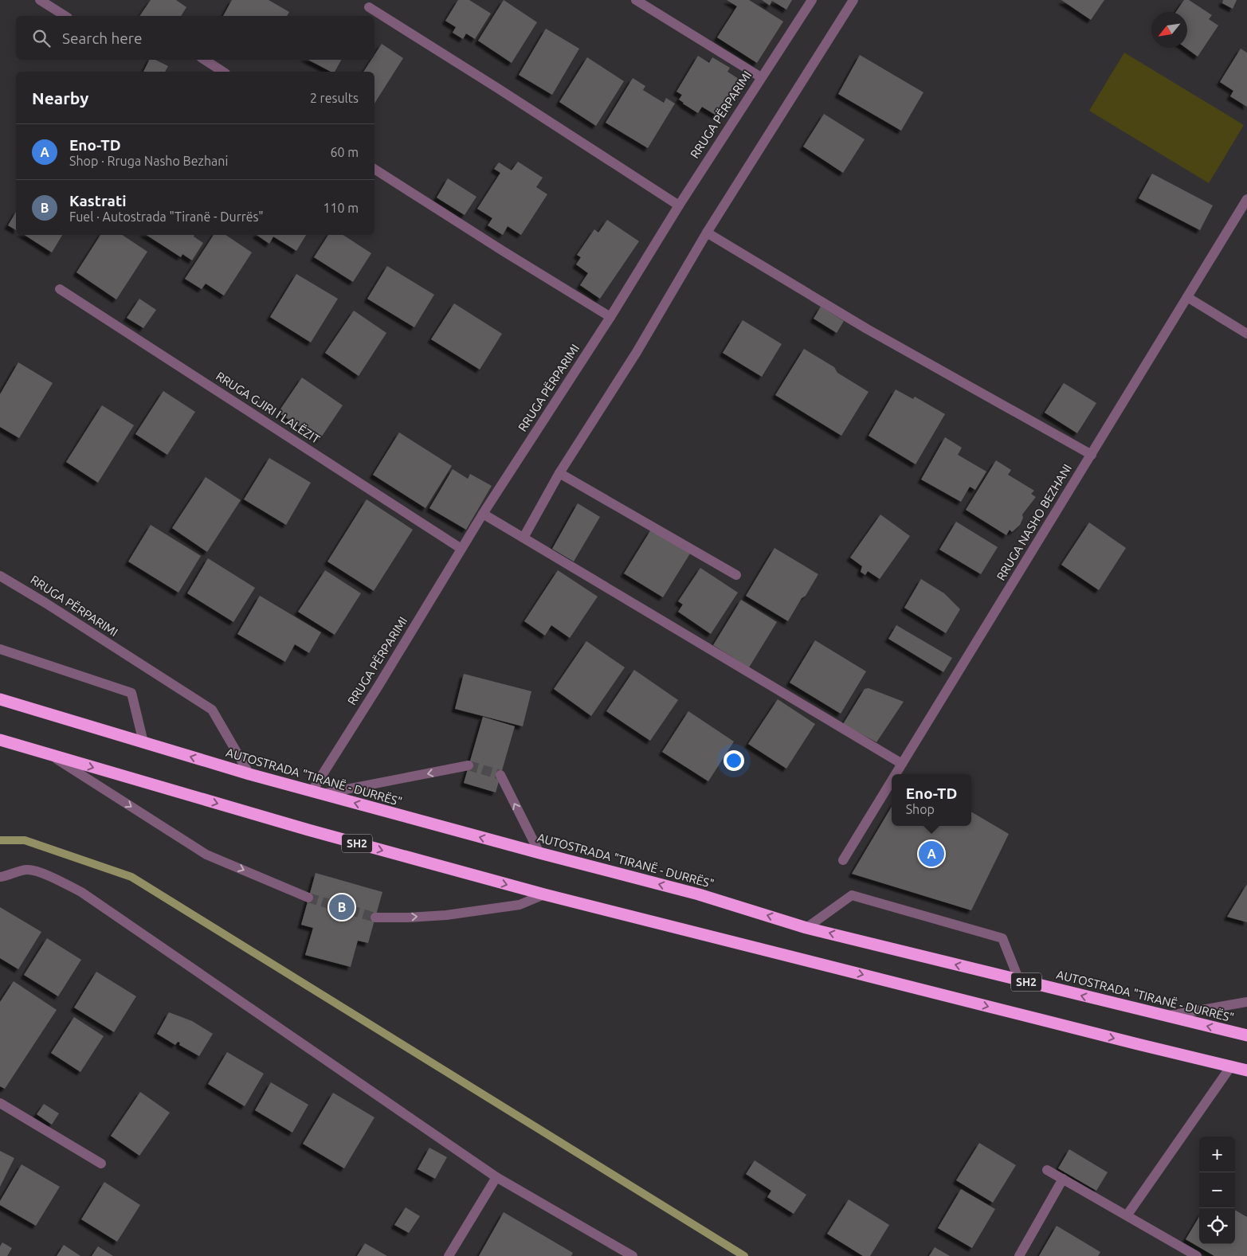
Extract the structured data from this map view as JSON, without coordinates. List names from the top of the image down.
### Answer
{
  "streets": {
    "highway": ["AUTOSTRADA \"TIRANË - DURRËS\"", "SH2"],
    "street": ["RRUGA PËRPARIMI", "RRUGA GJIRI I LALËZIT", "RRUGA NASHO BEZHANI"]
  },
  "crossings": [
    ["RRUGA PËRPARIMI", "RRUGA GJIRI I LALËZIT"],
    ["RRUGA PËRPARIMI", "AUTOSTRADA \"TIRANË - DURRËS\""]
  ],
  "north": "bottom left",
  "page": {
    "search": "Search here",
    "heading": ["Nearby", "2 results"],
    "list": [
      {
        "mark": "A",
        "name": "Eno-TD",
        "note": "Shop · Rruga Nasho Bezhani",
        "value": "60 m"
      },
      {
        "mark": "B",
        "name": "Kastrati",
        "note": "Fuel · Autostrada \"Tiranë - Durrës\"",
        "value": "110 m"
      }
    ],
    "popup": ["Eno-TD", "Shop"],
    "pins": ["A", "B"],
    "map_buttons": ["+", "−"]
  }
}
